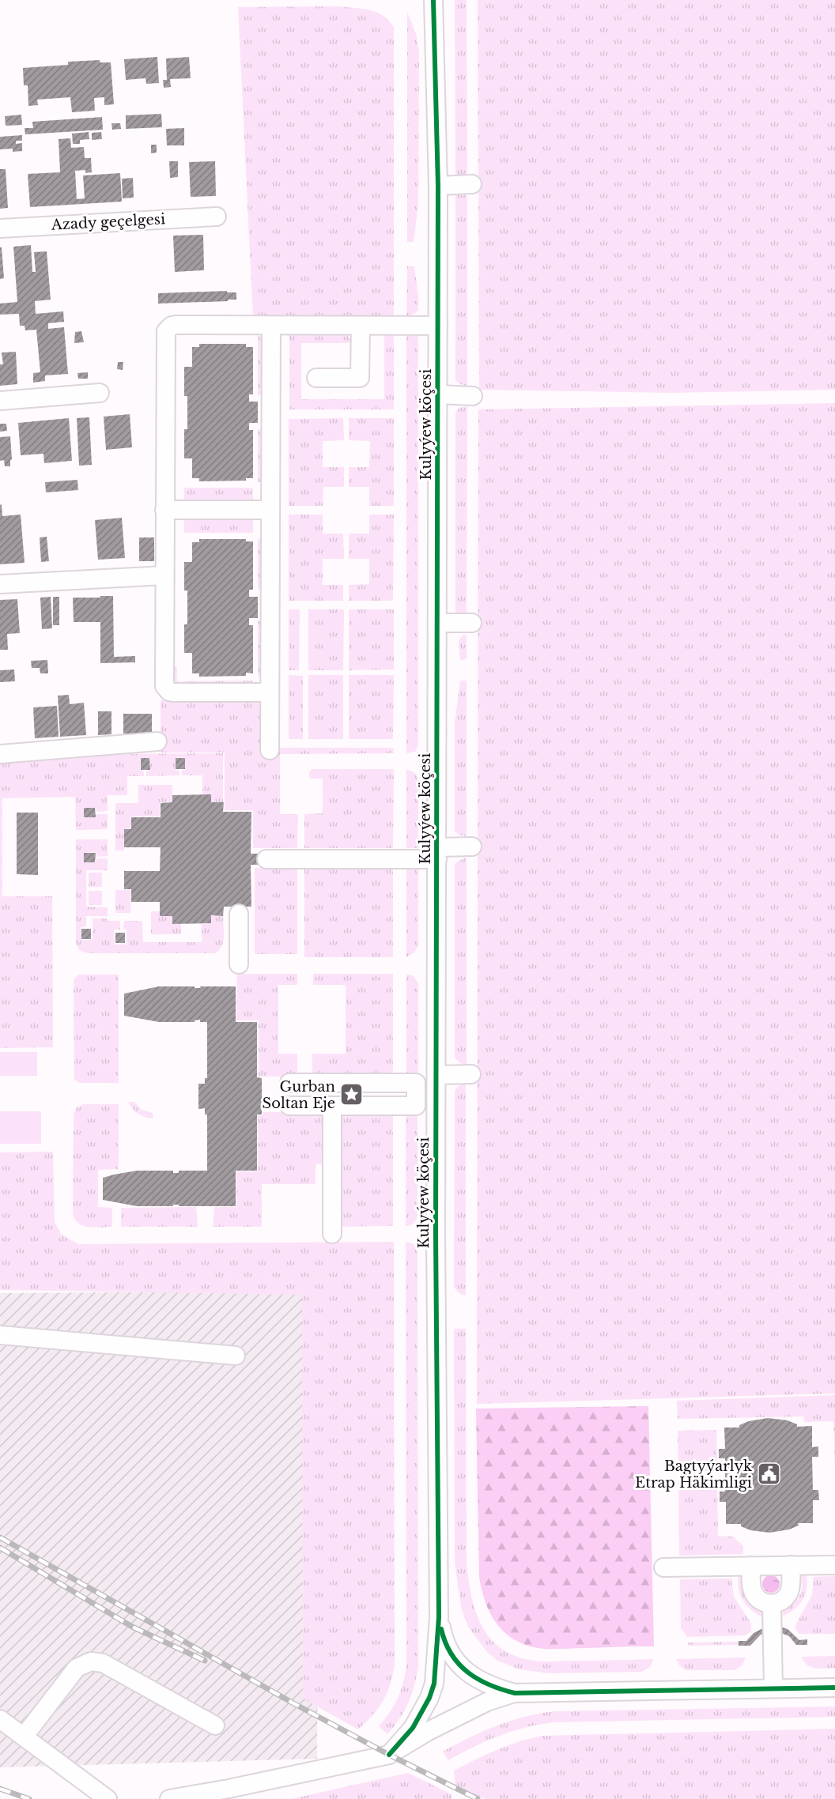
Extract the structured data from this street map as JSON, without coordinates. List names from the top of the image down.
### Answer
{
  "streets": {
    "street": ["Azady geçelgesi", "Kulyýew köçesi"]
  },
  "places": {
    "place": ["Gurban Soltan Eje"],
    "public building": ["Bagtyýarlyk Etrap Häkimligi"]
  }
}
